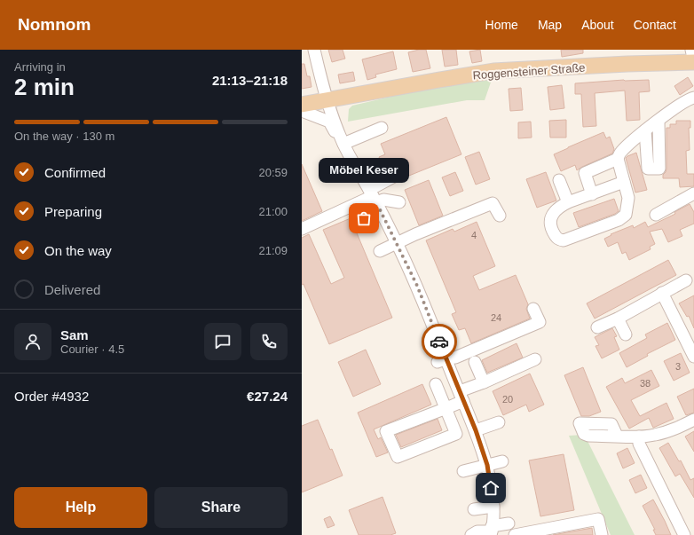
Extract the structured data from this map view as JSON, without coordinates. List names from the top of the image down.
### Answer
{
  "streets": {
    "main road": ["Roggensteiner Straße"]
  },
  "places": ["Möbel Keser"],
  "house_numbers": [
    "4",
    "24",
    "3",
    "38",
    "20"
  ],
  "page": {
    "header": "Nomnom",
    "nav": [
      "Home",
      "Map",
      "About",
      "Contact"
    ],
    "heading": ["2 min", "Arriving in", "21:13–21:18"],
    "panel": [
      "Sam",
      "Courier · 4.5",
      "Order #4932",
      "€27.24"
    ],
    "bar": "On the way · 130 m",
    "list": [
      ["Confirmed", "20:59"],
      ["Preparing", "21:00"],
      ["On the way", "21:09"],
      "Delivered"
    ],
    "bubble": "Möbel Keser",
    "buttons": ["Help", "Share"]
  }
}
